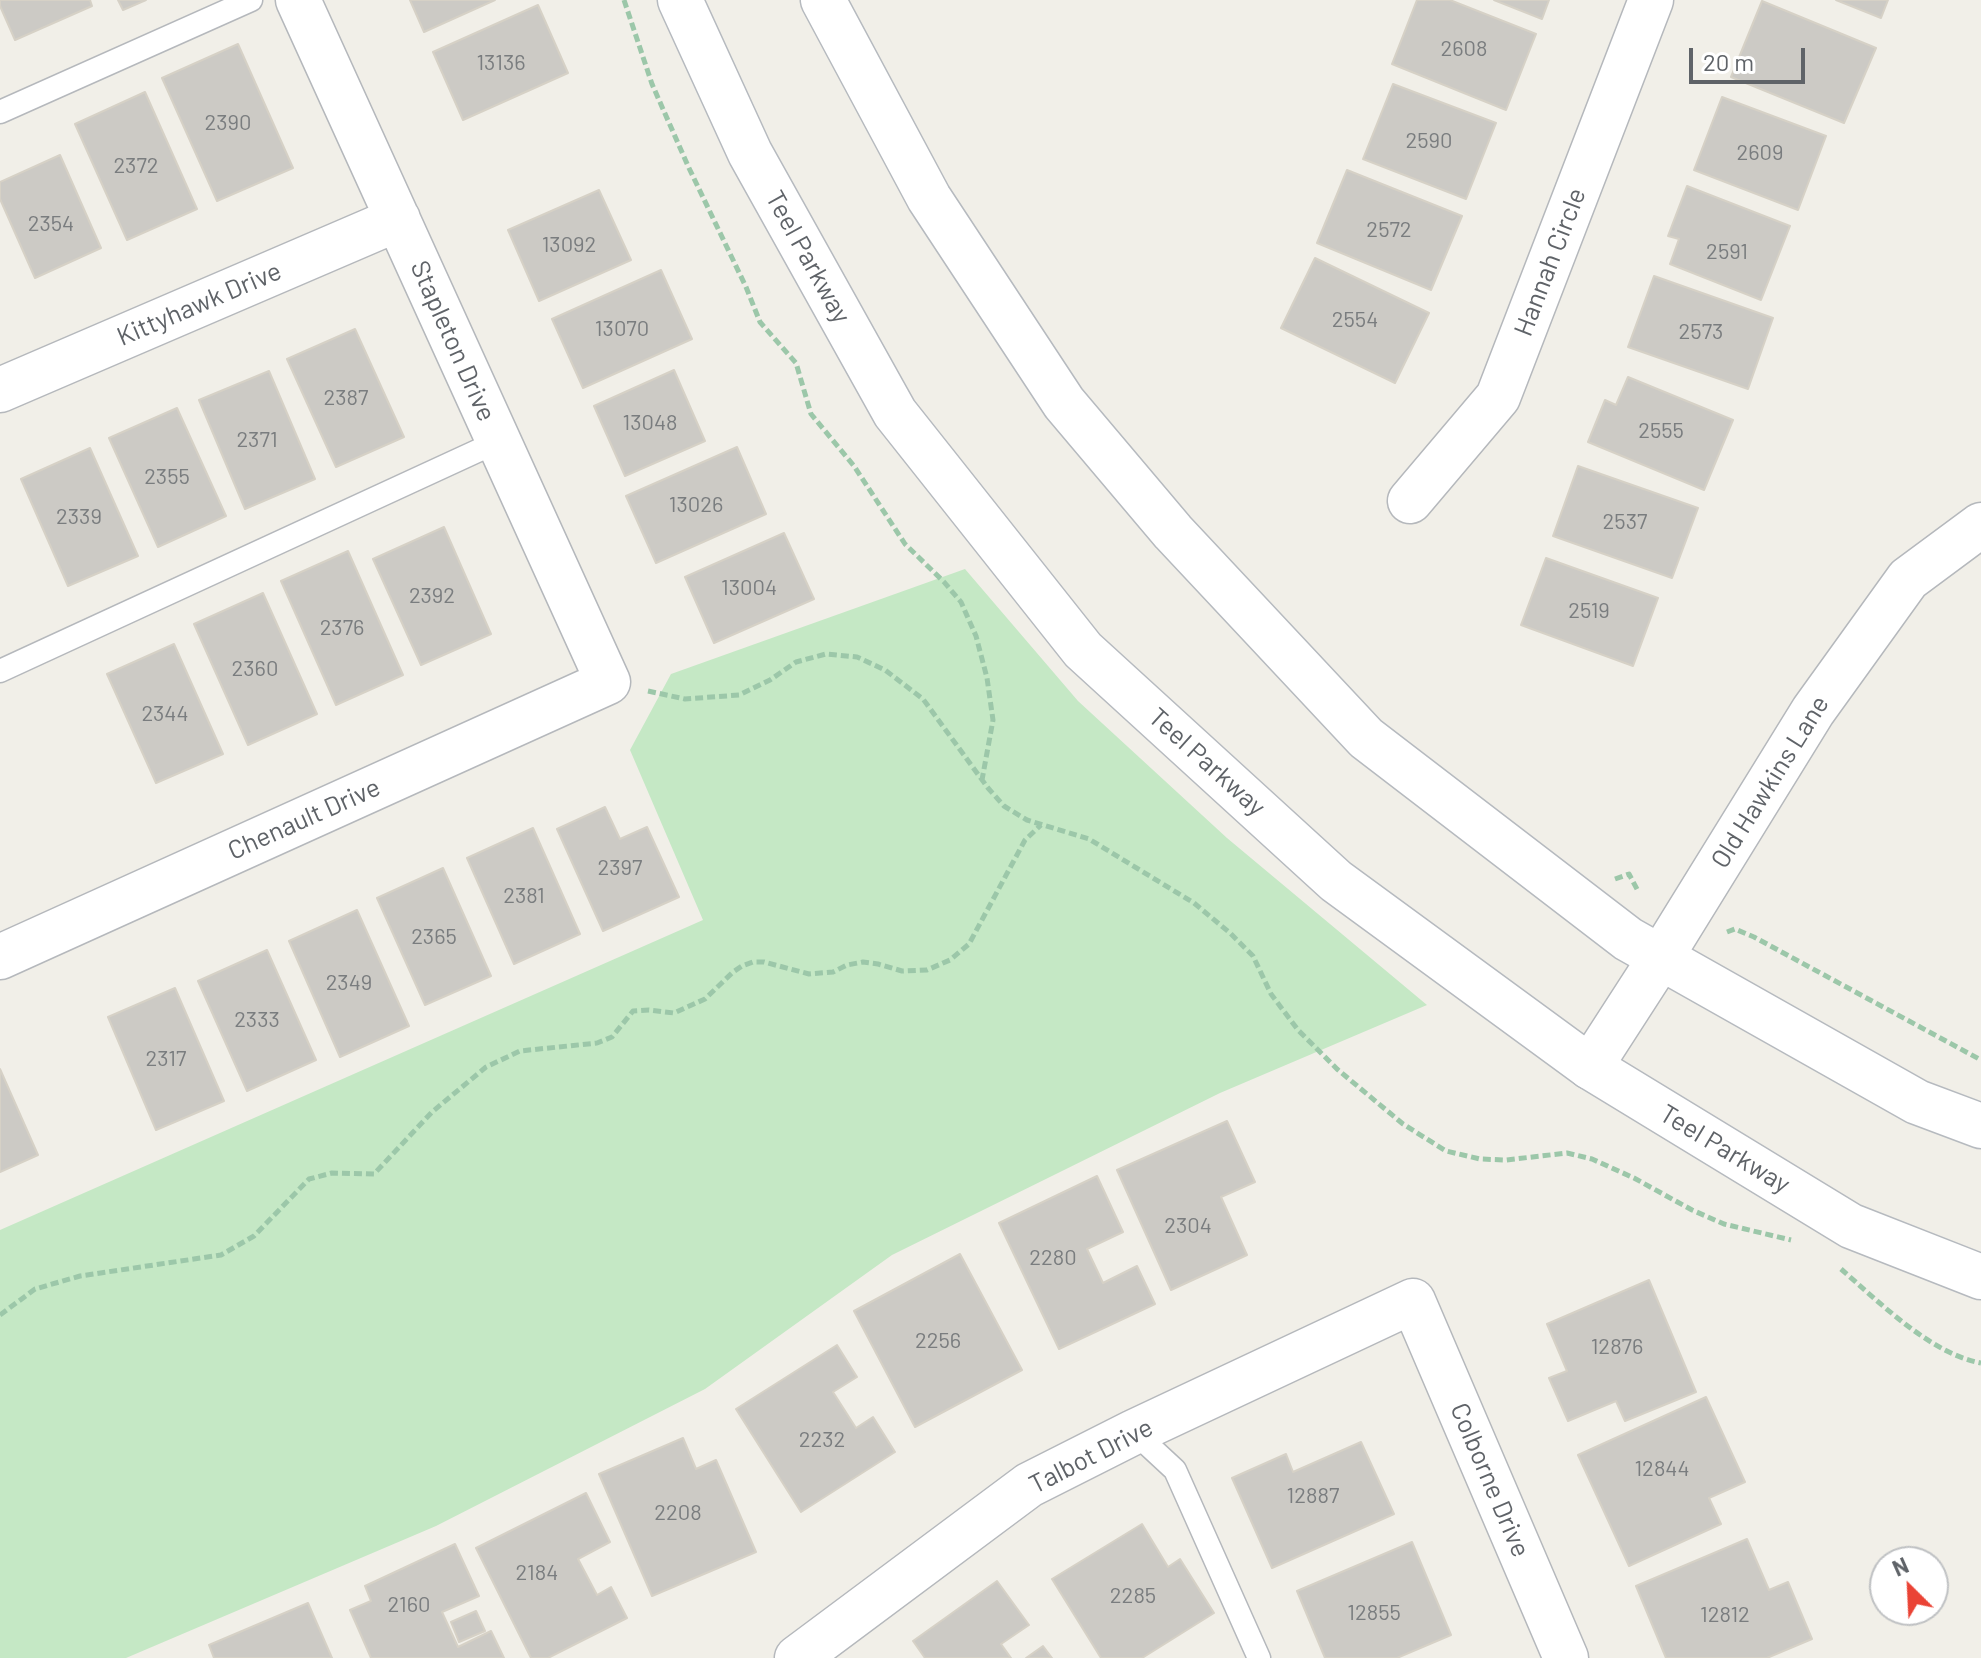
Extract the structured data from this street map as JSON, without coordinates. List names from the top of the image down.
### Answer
{
  "streets": {
    "street": [
      "Teel Parkway",
      "Hannah Circle",
      "Kittyhawk Drive",
      "Stapleton Drive",
      "Old Hawkins Lane",
      "Chenault Drive",
      "Talbot Drive",
      "Colborne Drive"
    ]
  },
  "crossings": [
    ["Teel Parkway", "Old Hawkins Lane"],
    ["Kittyhawk Drive", "Stapleton Drive"],
    ["Stapleton Drive", "Chenault Drive"],
    ["Talbot Drive", "Colborne Drive"]
  ],
  "house_numbers": [
    "2608",
    "13136",
    "2390",
    "2590",
    "2609",
    "2372",
    "2354",
    "2572",
    "13092",
    "2591",
    "2554",
    "13070",
    "2573",
    "2387",
    "13048",
    "2555",
    "2371",
    "2355",
    "13026",
    "2339",
    "2537",
    "13004",
    "2392",
    "2519",
    "2376",
    "2360",
    "2344",
    "2397",
    "2381",
    "2365",
    "2349",
    "2333",
    "2317",
    "2304",
    "2280",
    "2256",
    "12876",
    "2232",
    "12844",
    "12887",
    "2208",
    "2184",
    "2285",
    "2160",
    "12855",
    "12812"
  ],
  "scale_bar": "20 m",
  "north": "top left"
}
